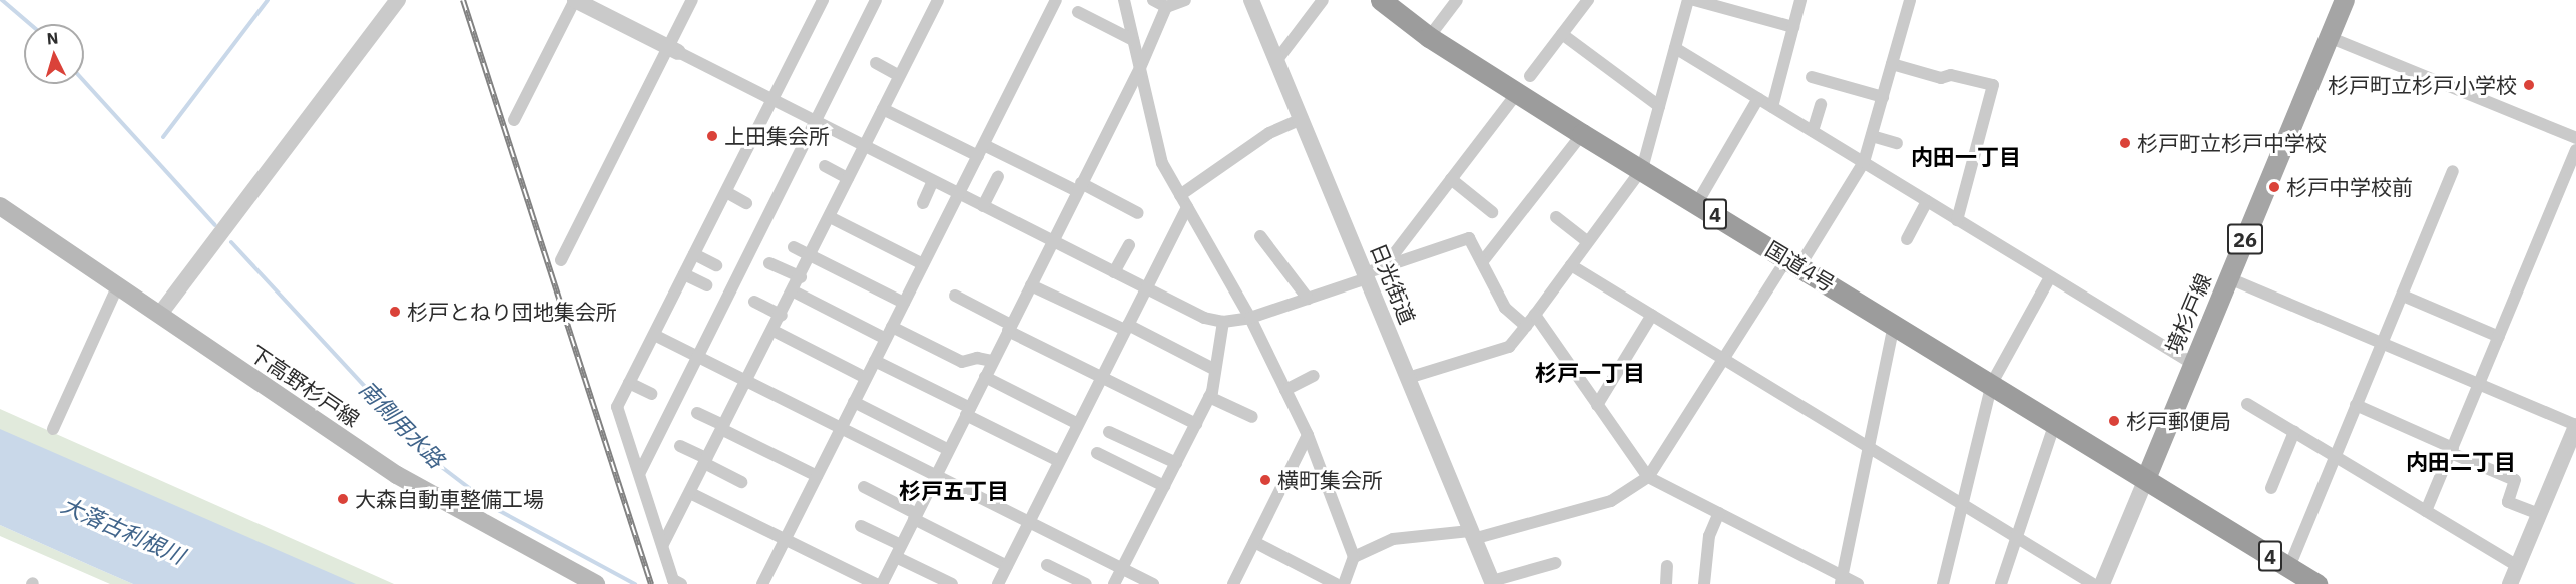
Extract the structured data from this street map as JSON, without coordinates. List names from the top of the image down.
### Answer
{
  "streets": {
    "highway": ["4", "国道4号"],
    "main road": ["26", "境杉戸線", "下高野杉戸線"],
    "street": ["日光街道"]
  },
  "crossings": [
    ["国道4号", "境杉戸線"]
  ],
  "districts": [
    "内田一丁目",
    "杉戸一丁目",
    "内田二丁目",
    "杉戸五丁目"
  ],
  "water": ["南側用水路", "大落古利根川"],
  "places": [
    "杉戸町立杉戸小学校",
    "上田集会所",
    "杉戸町立杉戸中学校",
    "杉戸中学校前",
    "杉戸とねり団地集会所",
    "杉戸郵便局",
    "横町集会所",
    "大森自動車整備工場"
  ],
  "north": "top"
}
